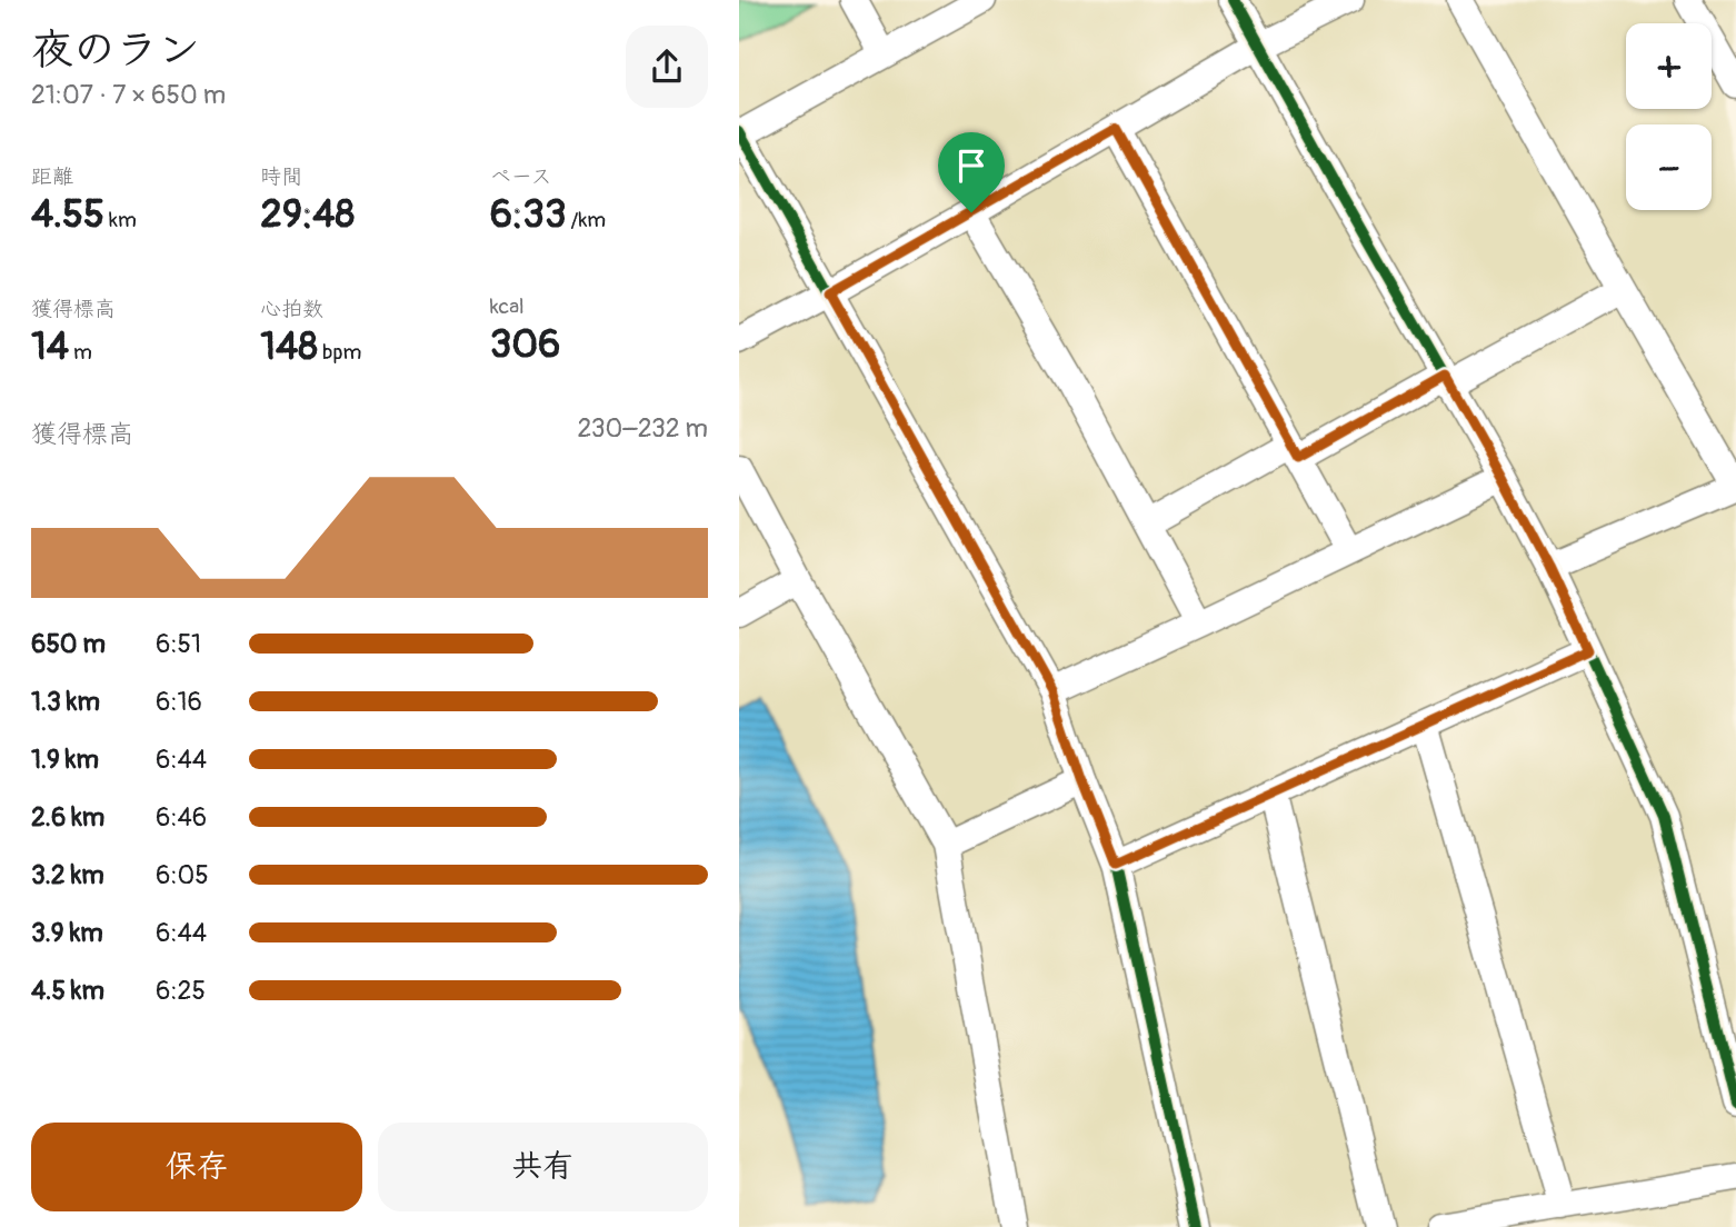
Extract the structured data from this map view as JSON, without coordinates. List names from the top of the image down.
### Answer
{
  "page": {
    "heading": ["夜のラン", "21:07 · 7 × 650 m"],
    "map_buttons": ["+", "−"],
    "stats": [
      ["距離", "4.55 km"],
      ["時間", "29:48"],
      ["ペース", "6:33 /km"],
      ["獲得標高", "14 m"],
      ["心拍数", "148 bpm"],
      ["kcal", "306"]
    ],
    "chart": ["獲得標高", "230–232 m"],
    "list": [
      {
        "name": "650 m",
        "note": "6:51"
      },
      {
        "name": "1.3 km",
        "note": "6:16"
      },
      {
        "name": "1.9 km",
        "note": "6:44"
      },
      {
        "name": "2.6 km",
        "note": "6:46"
      },
      {
        "name": "3.2 km",
        "note": "6:05"
      },
      {
        "name": "3.9 km",
        "note": "6:44"
      },
      {
        "name": "4.5 km",
        "note": "6:25"
      }
    ],
    "buttons": ["保存", "共有"]
  }
}
